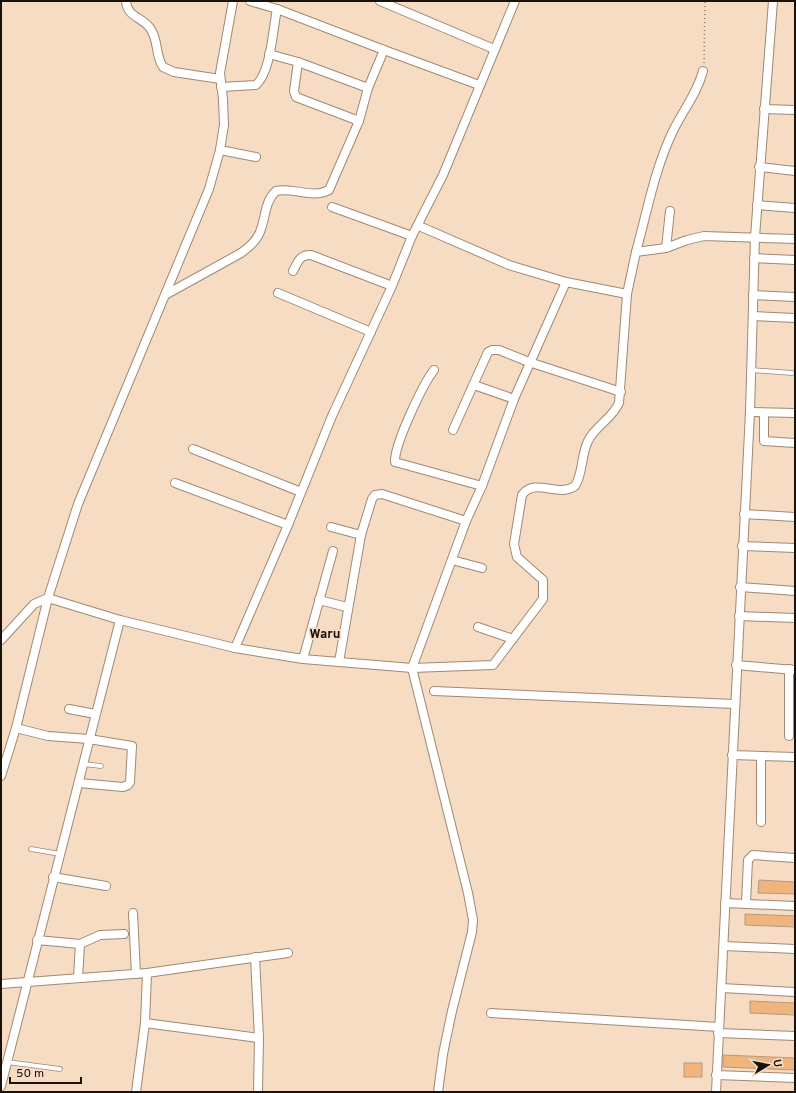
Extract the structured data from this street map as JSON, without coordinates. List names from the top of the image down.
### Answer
{
  "districts": ["Waru"],
  "scale_bar": "50 m",
  "north": "right"
}
